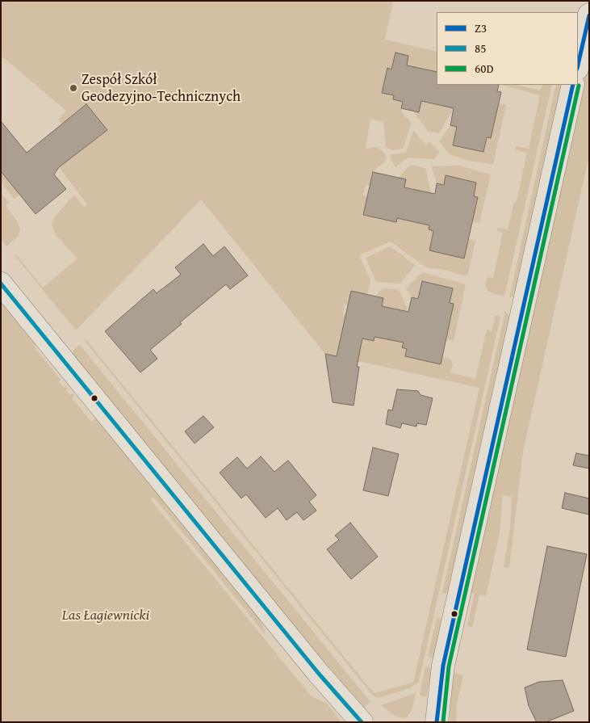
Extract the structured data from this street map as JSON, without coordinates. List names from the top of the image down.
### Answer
{
  "parks": ["Las Łagiewnicki"],
  "places": ["Zespół Szkół Geodezyjno-Technicznych"],
  "lines": ["transit line Z3", "transit line 60D", "transit line 85"],
  "legend": ["Z3", "85", "60D"]
}
